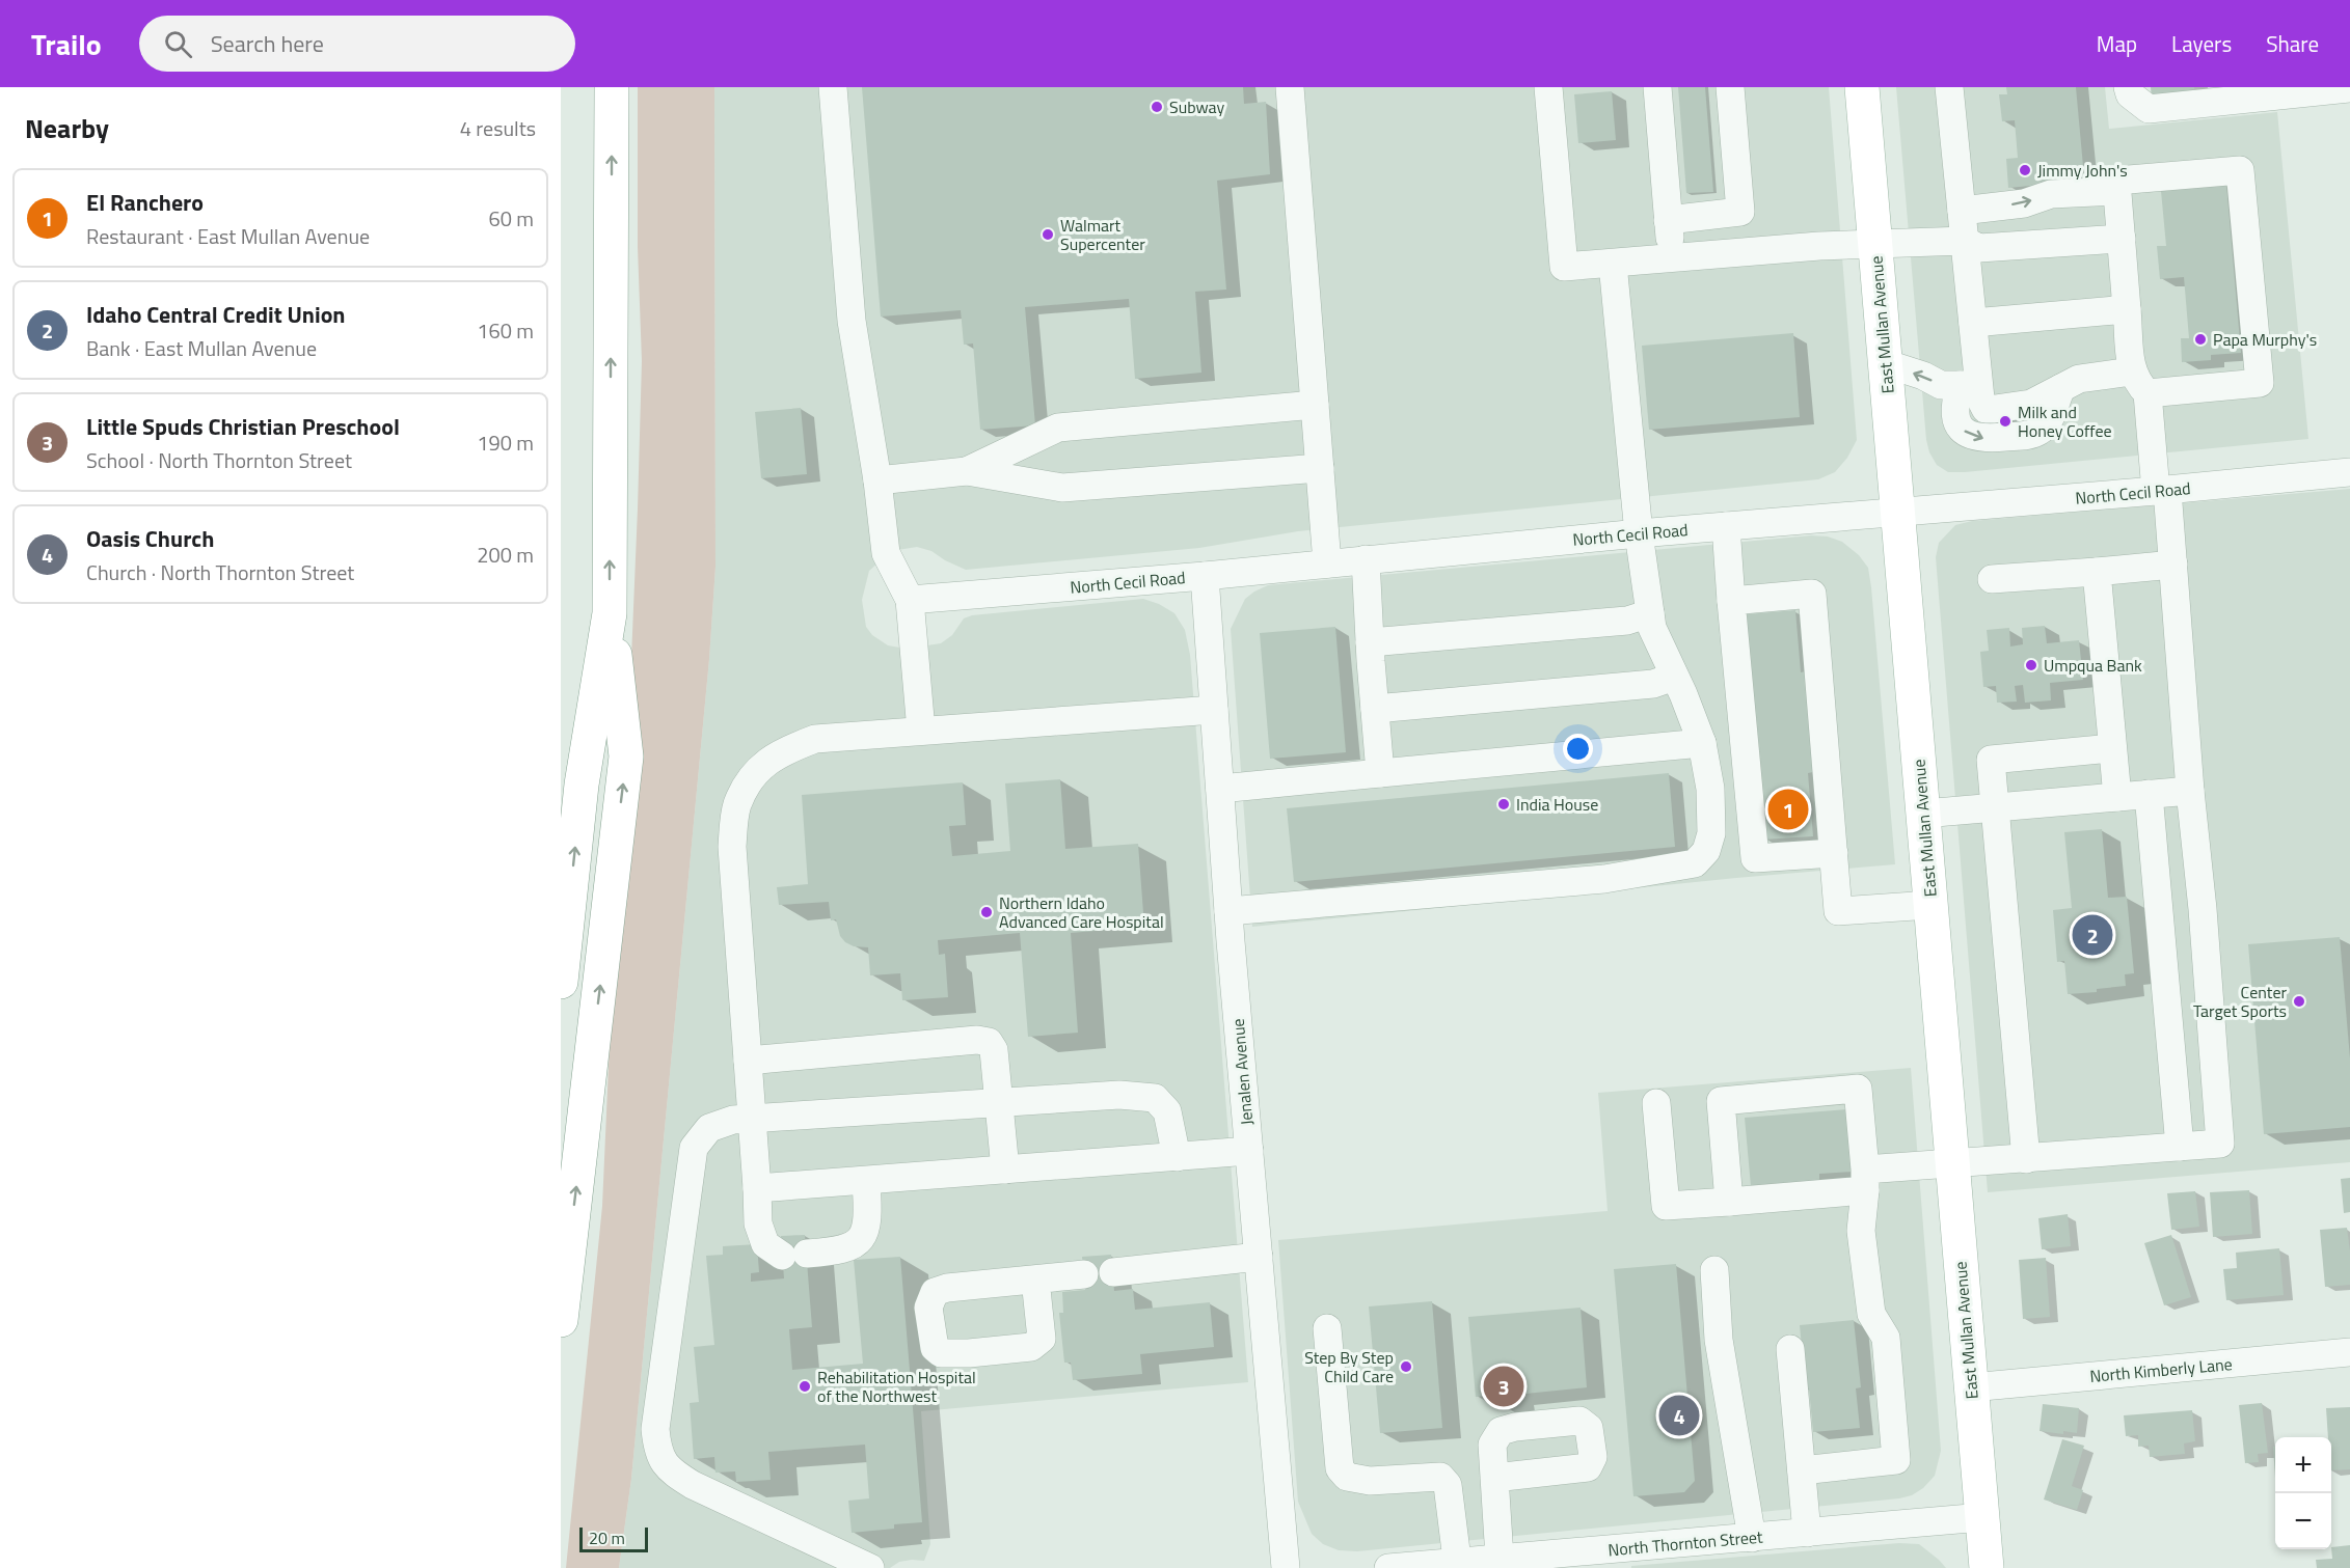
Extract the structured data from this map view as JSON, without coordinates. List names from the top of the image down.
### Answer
{
  "streets": {
    "main road": ["East Mullan Avenue"],
    "street": [
      "North Cecil Road",
      "Jenalen Avenue",
      "North Kimberly Lane",
      "North Thornton Street"
    ]
  },
  "crossings": [
    ["East Mullan Avenue", "North Cecil Road"],
    ["East Mullan Avenue", "North Kimberly Lane"],
    ["East Mullan Avenue", "North Thornton Street"],
    ["North Cecil Road", "Jenalen Avenue"]
  ],
  "places": [
    "Subway",
    "Jimmy John's",
    "Walmart Supercenter",
    "Papa Murphy's",
    "Milk and Honey Coffee",
    "Umpqua Bank",
    "India House",
    "Northern Idaho Advanced Care Hospital",
    "Center Target Sports",
    "Step By Step Child Care",
    "Rehabilitation Hospital of the Northwest"
  ],
  "scale_bar": "20 m",
  "page": {
    "header": "Trailo",
    "search": "Search here",
    "nav": ["Map", "Layers", "Share"],
    "heading": ["Nearby", "4 results"],
    "list": [
      {
        "mark": "1",
        "name": "El Ranchero",
        "note": "Restaurant · East Mullan Avenue",
        "value": "60 m"
      },
      {
        "mark": "2",
        "name": "Idaho Central Credit Union",
        "note": "Bank · East Mullan Avenue",
        "value": "160 m"
      },
      {
        "mark": "3",
        "name": "Little Spuds Christian Preschool",
        "note": "School · North Thornton Street",
        "value": "190 m"
      },
      {
        "mark": "4",
        "name": "Oasis Church",
        "note": "Church · North Thornton Street",
        "value": "200 m"
      }
    ],
    "pins": [
      "1",
      "2",
      "3",
      "4"
    ],
    "map_buttons": ["+", "−"],
    "scale": "20 m"
  }
}
